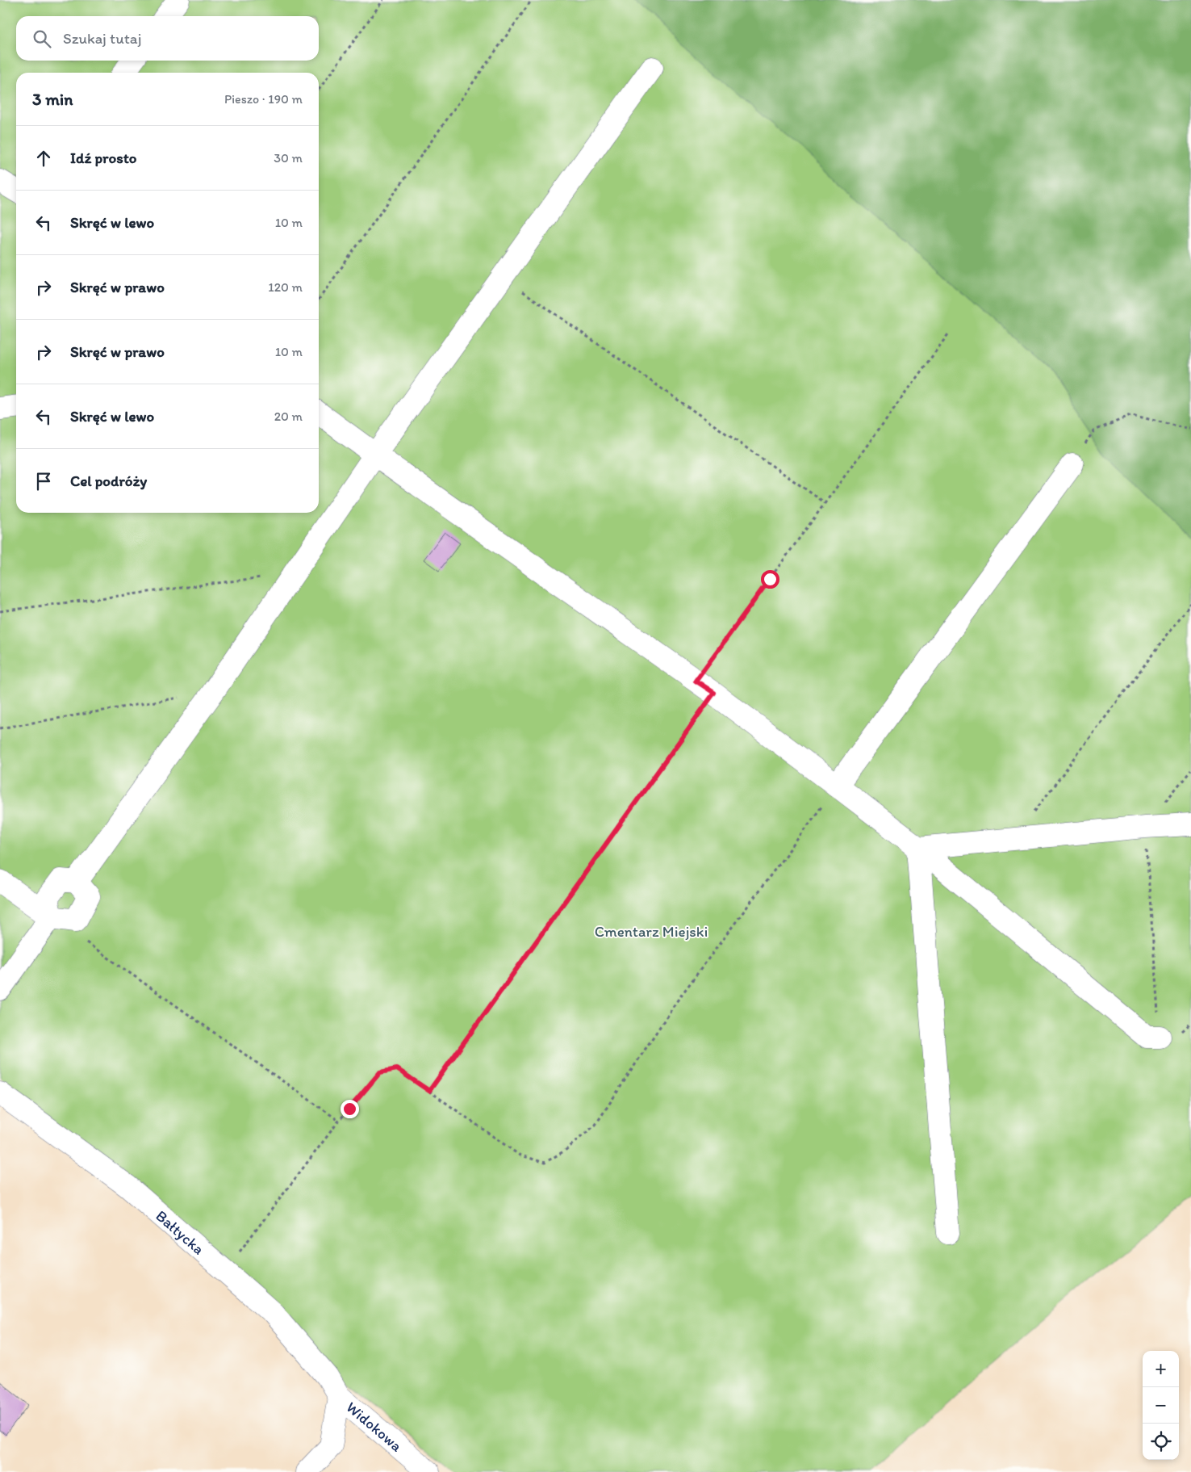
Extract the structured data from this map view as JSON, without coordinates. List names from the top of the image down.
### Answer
{
  "streets": {
    "street": ["Bałtycka", "Widokowa"]
  },
  "crossings": [
    ["Bałtycka", "Widokowa"]
  ],
  "parks": ["Cmentarz Miejski"],
  "page": {
    "search": "Szukaj tutaj",
    "heading": ["3 min", "Pieszo · 190 m"],
    "list": [
      ["Idź prosto", "30 m"],
      ["Skręć w lewo", "10 m"],
      ["Skręć w prawo", "120 m"],
      ["Skręć w prawo", "10 m"],
      ["Skręć w lewo", "20 m"],
      "Cel podróży"
    ],
    "map_buttons": ["+", "−"]
  }
}
